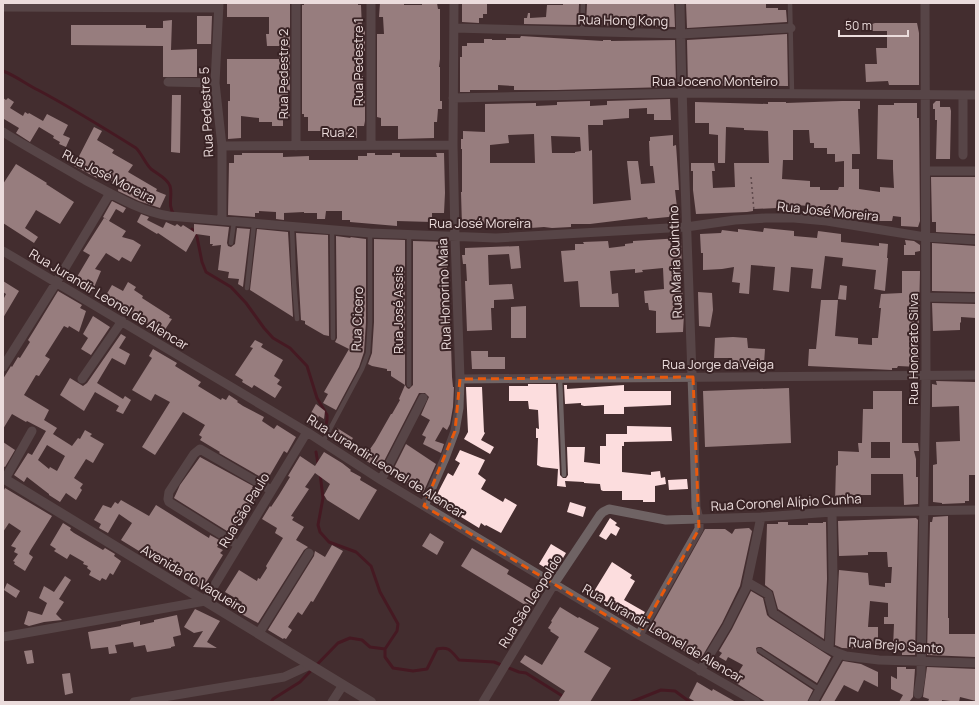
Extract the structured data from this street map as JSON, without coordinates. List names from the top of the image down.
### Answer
{
  "streets": {
    "street": [
      "Rua Hong Kong",
      "Rua Pedestre 1",
      "Rua Pedestre 2",
      "Rua Joceno Monteiro",
      "Rua Pedestre 5",
      "Rua 2",
      "Rua José Moreira",
      "Rua Maria Quintino",
      "Rua Honorino Maia",
      "Rua Jurandir Leonel de Alencar",
      "Rua Honorato Silva",
      "Rua Jorge da Veiga",
      "Rua Coronel Alípio Cunha",
      "Rua São Paulo",
      "Avenida do Vaqueiro",
      "Rua São Leopoldo",
      "Rua Brejo Santo"
    ],
    "lane": ["Rua José Assis", "Rua Cicero"]
  },
  "crossings": [
    ["Rua Hong Kong", "Rua Maria Quintino"],
    ["Rua Hong Kong", "Rua Honorino Maia"],
    ["Rua Pedestre 1", "Rua 2"],
    ["Rua Pedestre 2", "Rua 2"],
    ["Rua Joceno Monteiro", "Rua Maria Quintino"],
    ["Rua Joceno Monteiro", "Rua Honorino Maia"],
    ["Rua Joceno Monteiro", "Rua Honorato Silva"],
    ["Rua Pedestre 5", "Rua 2"],
    ["Rua Pedestre 5", "Rua José Moreira"],
    ["Rua 2", "Rua Honorino Maia"],
    ["Rua José Moreira", "Rua Maria Quintino"],
    ["Rua José Moreira", "Rua Honorino Maia"],
    ["Rua José Moreira", "Rua José Assis"],
    ["Rua José Moreira", "Rua Cicero"],
    ["Rua José Moreira", "Rua Honorato Silva"],
    ["Rua Maria Quintino", "Rua Jorge da Veiga"],
    ["Rua Maria Quintino", "Rua Coronel Alípio Cunha"],
    ["Rua Honorino Maia", "Rua Jurandir Leonel de Alencar"],
    ["Rua Honorino Maia", "Rua Jorge da Veiga"],
    ["Rua Jurandir Leonel de Alencar", "Rua Cicero"],
    ["Rua Jurandir Leonel de Alencar", "Rua São Paulo"],
    ["Rua Jurandir Leonel de Alencar", "Rua São Leopoldo"],
    ["Rua Honorato Silva", "Rua Jorge da Veiga"],
    ["Rua Honorato Silva", "Rua Coronel Alípio Cunha"],
    ["Rua Honorato Silva", "Rua Brejo Santo"],
    ["Rua Coronel Alípio Cunha", "Rua São Leopoldo"],
    ["Rua São Paulo", "Avenida do Vaqueiro"]
  ],
  "scale_bar": "50 m"
}
